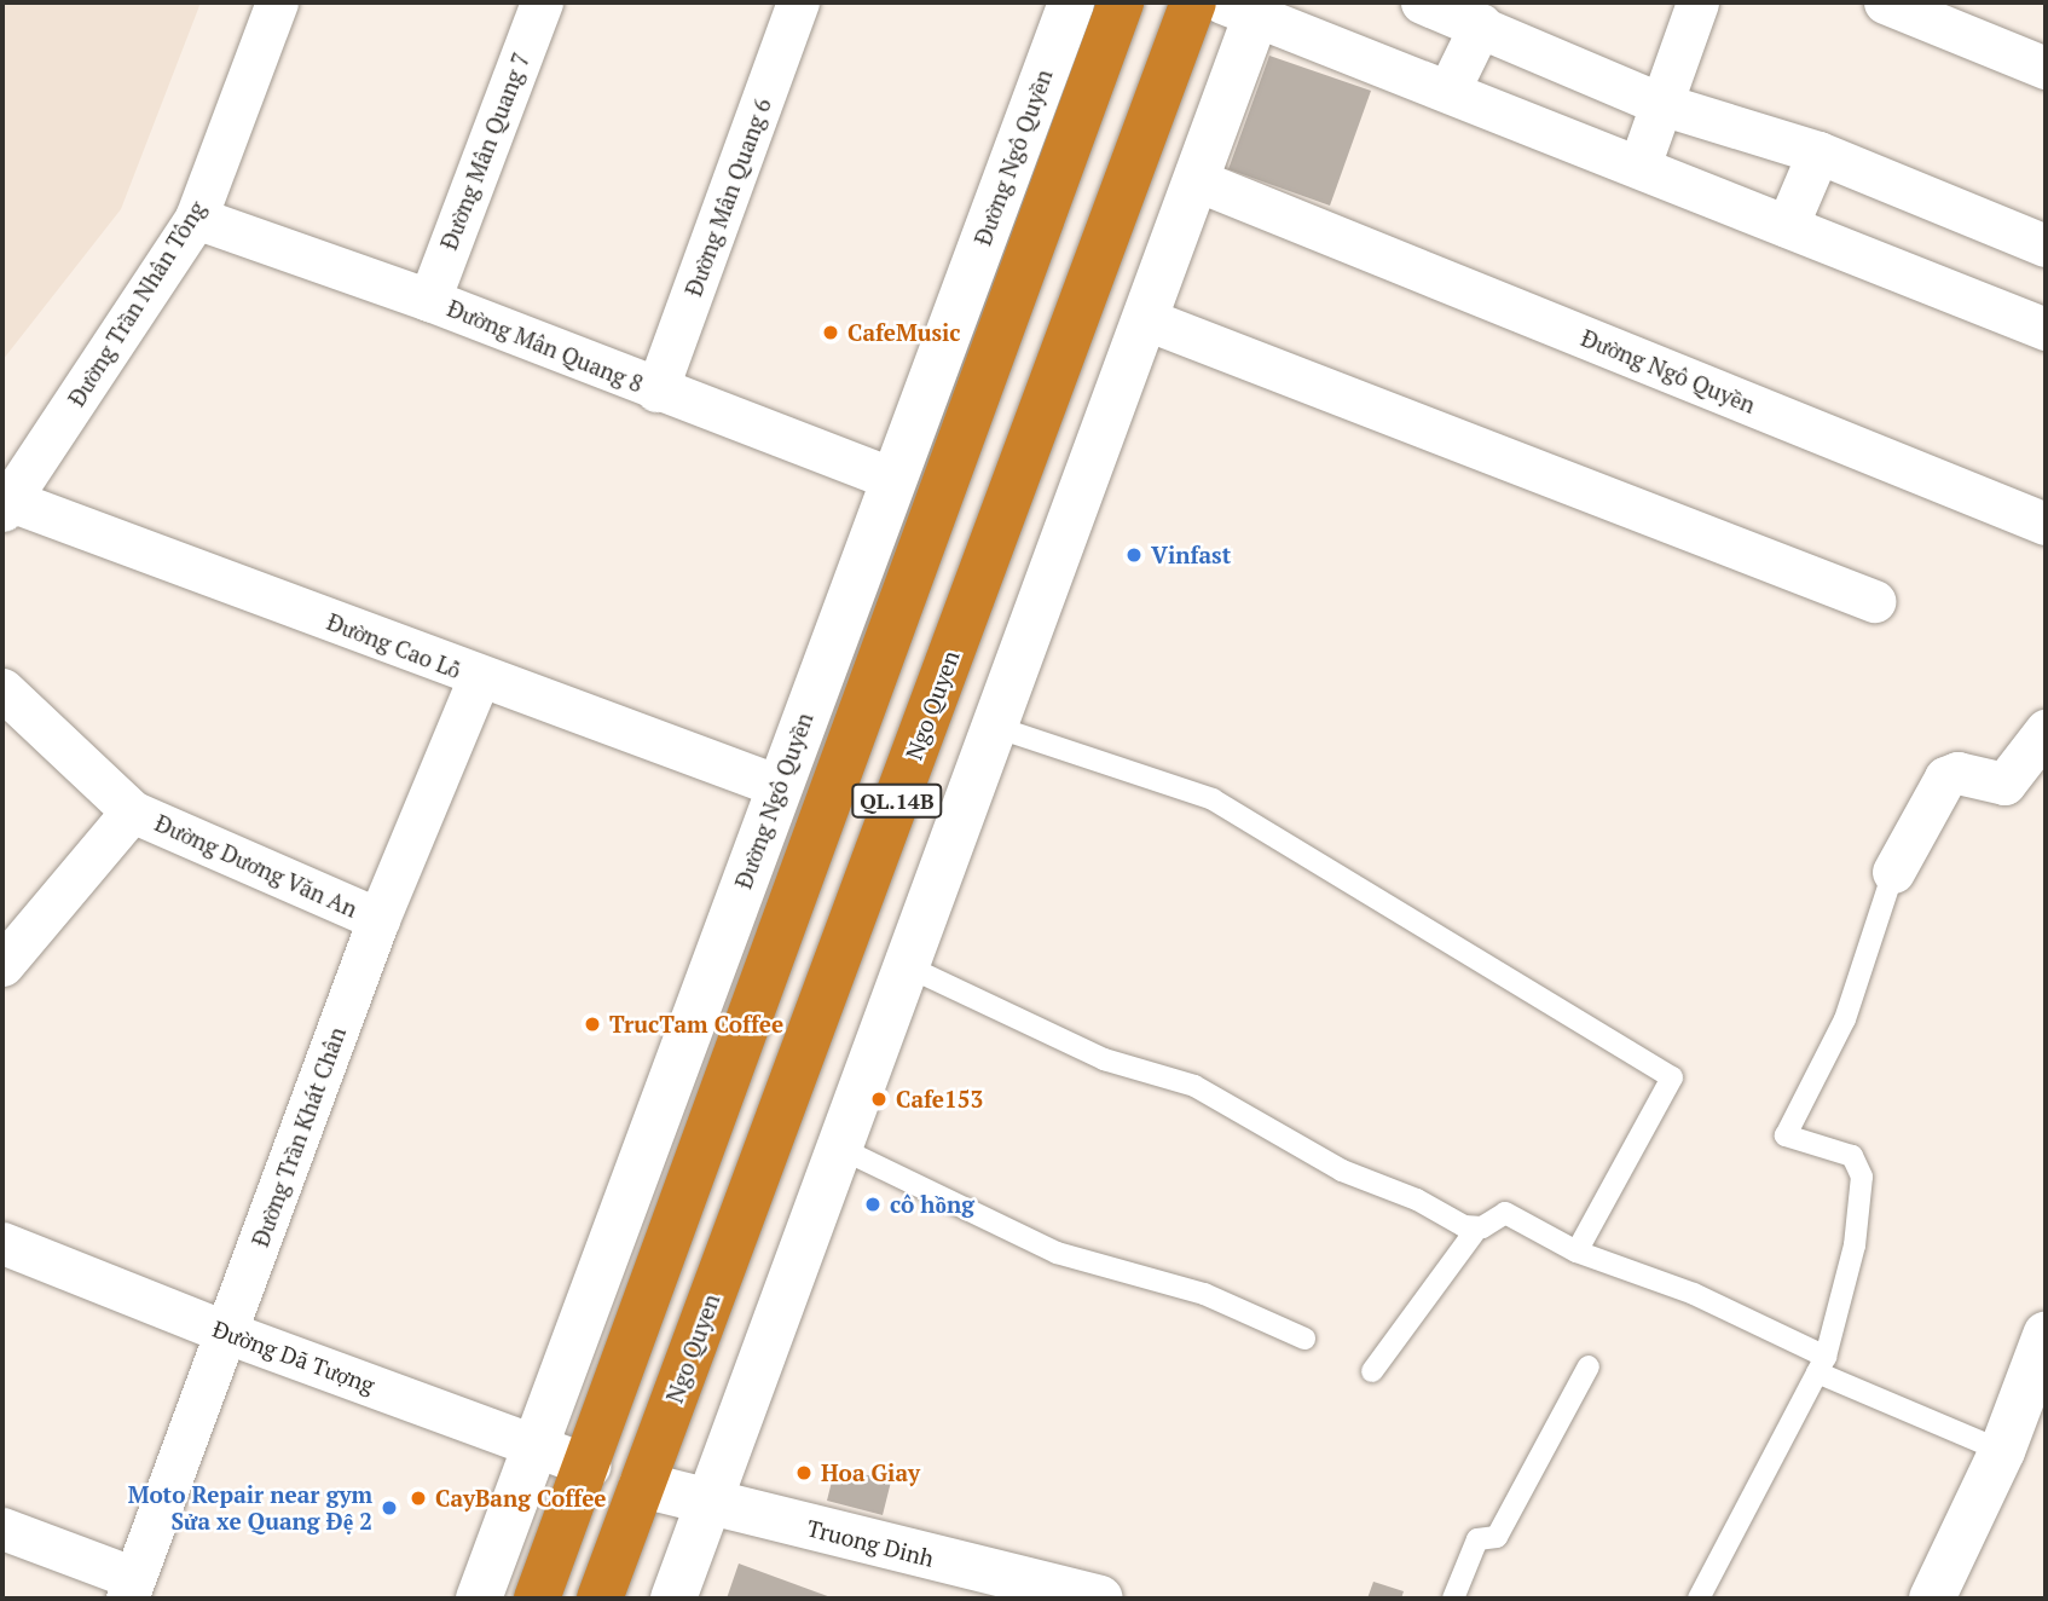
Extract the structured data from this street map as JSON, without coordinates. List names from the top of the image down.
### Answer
{
  "streets": {
    "highway": ["Ngo Quyen", "QL.14B"],
    "street": [
      "Đường Mân Quang 7",
      "Đường Ngô Quyền",
      "Đường Mân Quang 6",
      "Đường Trần Nhân Tông",
      "Đường Mân Quang 8",
      "Đường Cao Lỗ",
      "Đường Dương Văn An",
      "Đường Trần Khát Chân",
      "Đường Dã Tượng",
      "Truong Dinh"
    ]
  },
  "crossings": [
    ["Đường Mân Quang 7", "Đường Mân Quang 8"],
    ["Đường Ngô Quyền", "Đường Mân Quang 8"],
    ["Đường Ngô Quyền", "Đường Cao Lỗ"],
    ["Đường Ngô Quyền", "Đường Dã Tượng"],
    ["Đường Mân Quang 6", "Đường Mân Quang 8"],
    ["Đường Trần Nhân Tông", "Đường Mân Quang 8"],
    ["Đường Trần Nhân Tông", "Đường Cao Lỗ"],
    ["Đường Cao Lỗ", "Đường Trần Khát Chân"],
    ["Ngo Quyen", "Truong Dinh"],
    ["QL.14B", "Đường Dã Tượng"],
    ["Đường Dương Văn An", "Đường Trần Khát Chân"],
    ["Đường Trần Khát Chân", "Đường Dã Tượng"]
  ],
  "places": [
    "CafeMusic",
    "Vinfast",
    "TrucTam Coffee",
    "Cafe153",
    "cô hồng",
    "Hoa Giay",
    "CayBang Coffee",
    "Moto Repair near gym Sửa xe Quang Đệ 2"
  ]
}
